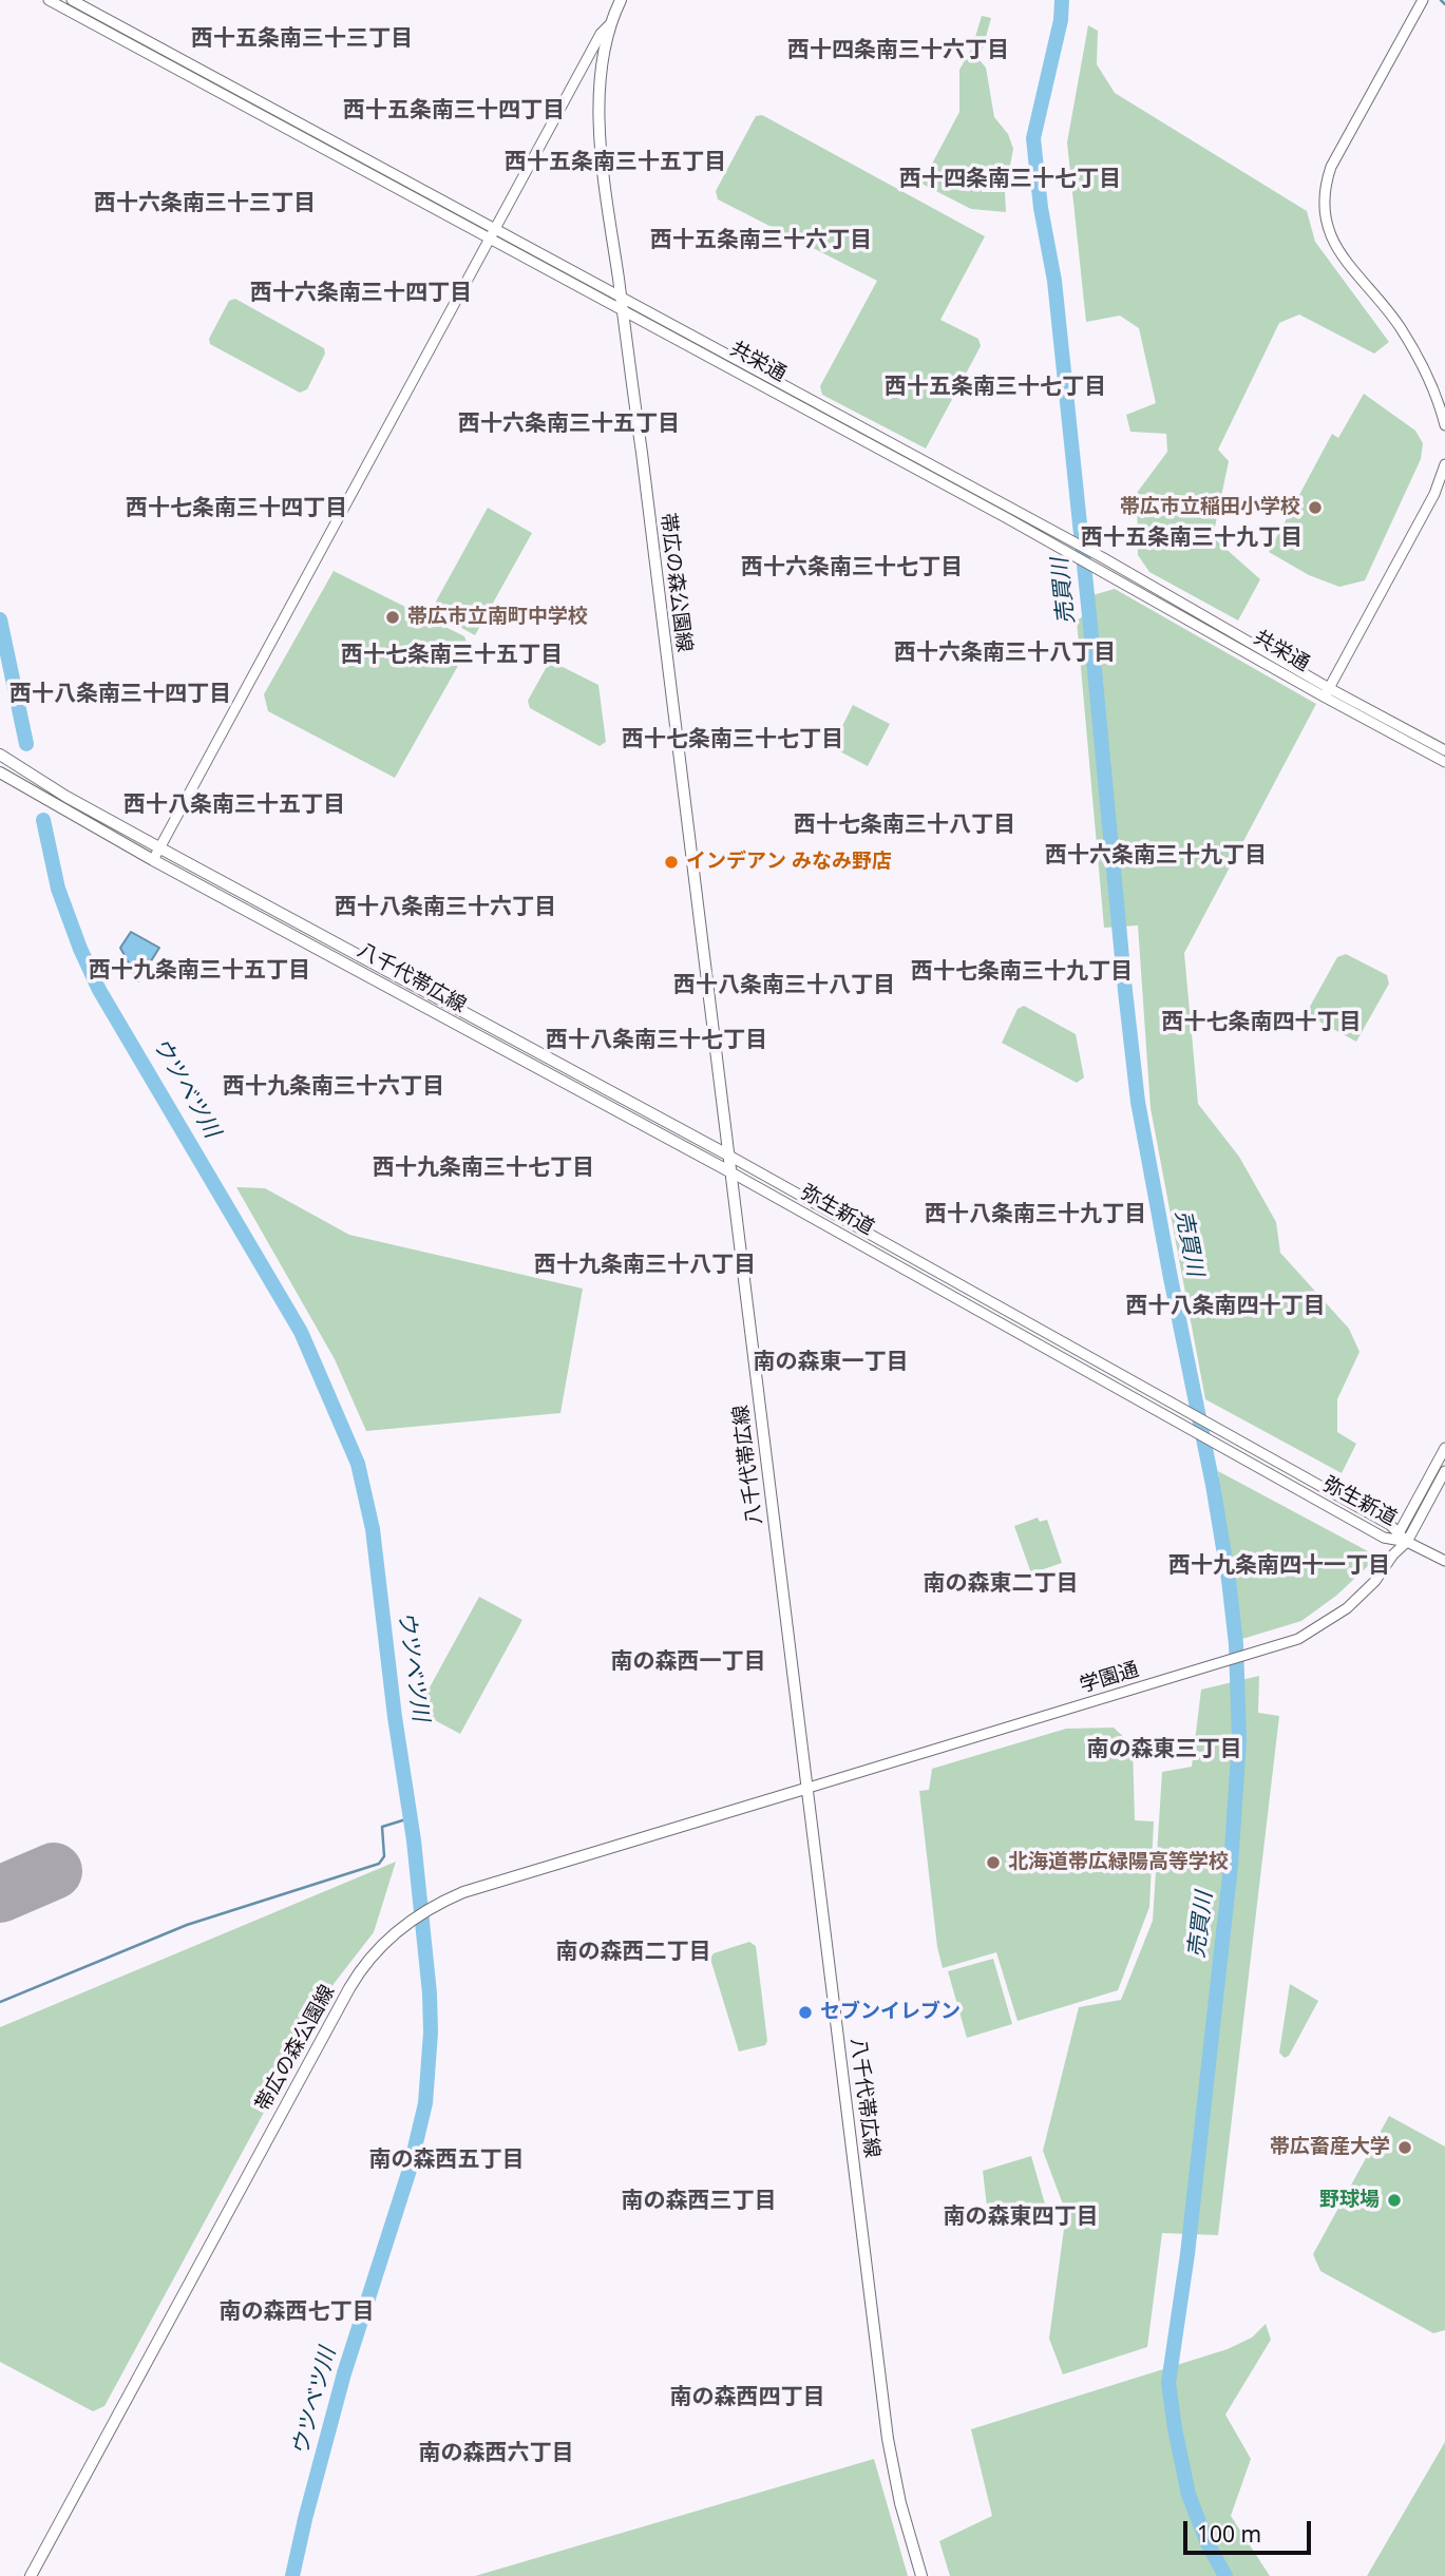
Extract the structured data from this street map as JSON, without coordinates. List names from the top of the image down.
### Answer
{
  "streets": {
    "main road": ["帯広の森公園線", "八千代帯広線"],
    "street": ["共栄通", "弥生新道", "学園通"]
  },
  "crossings": [
    ["共栄通", "帯広の森公園線"],
    ["帯広の森公園線", "八千代帯広線"],
    ["帯広の森公園線", "弥生新道"],
    ["帯広の森公園線", "学園通"],
    ["八千代帯広線", "弥生新道"],
    ["八千代帯広線", "学園通"],
    ["弥生新道", "学園通"]
  ],
  "districts": [
    "西十五条南三十三丁目",
    "西十四条南三十六丁目",
    "西十五条南三十四丁目",
    "西十五条南三十五丁目",
    "西十四条南三十七丁目",
    "西十六条南三十三丁目",
    "西十五条南三十六丁目",
    "西十六条南三十四丁目",
    "西十五条南三十七丁目",
    "西十六条南三十五丁目",
    "西十七条南三十四丁目",
    "西十五条南三十九丁目",
    "西十六条南三十七丁目",
    "西十六条南三十八丁目",
    "西十七条南三十五丁目",
    "西十八条南三十四丁目",
    "西十七条南三十七丁目",
    "西十八条南三十五丁目",
    "西十七条南三十八丁目",
    "西十六条南三十九丁目",
    "西十八条南三十六丁目",
    "西十九条南三十五丁目",
    "西十七条南三十九丁目",
    "西十八条南三十八丁目",
    "西十七条南四十丁目",
    "西十八条南三十七丁目",
    "西十九条南三十六丁目",
    "西十九条南三十七丁目",
    "西十八条南三十九丁目",
    "西十九条南三十八丁目",
    "西十八条南四十丁目",
    "南の森東一丁目",
    "西十九条南四十一丁目",
    "南の森東二丁目",
    "南の森西一丁目",
    "南の森東三丁目",
    "南の森西二丁目",
    "南の森西五丁目",
    "南の森西三丁目",
    "南の森東四丁目",
    "南の森西七丁目",
    "南の森西四丁目",
    "南の森西六丁目"
  ],
  "water": ["売買川", "ウツベツ川"],
  "places": [
    "帯広市立稲田小学校",
    "帯広市立南町中学校",
    "インデアン みなみ野店",
    "北海道帯広緑陽高等学校",
    "セブンイレブン",
    "帯広畜産大学",
    "野球場"
  ],
  "scale_bar": "100 m"
}
